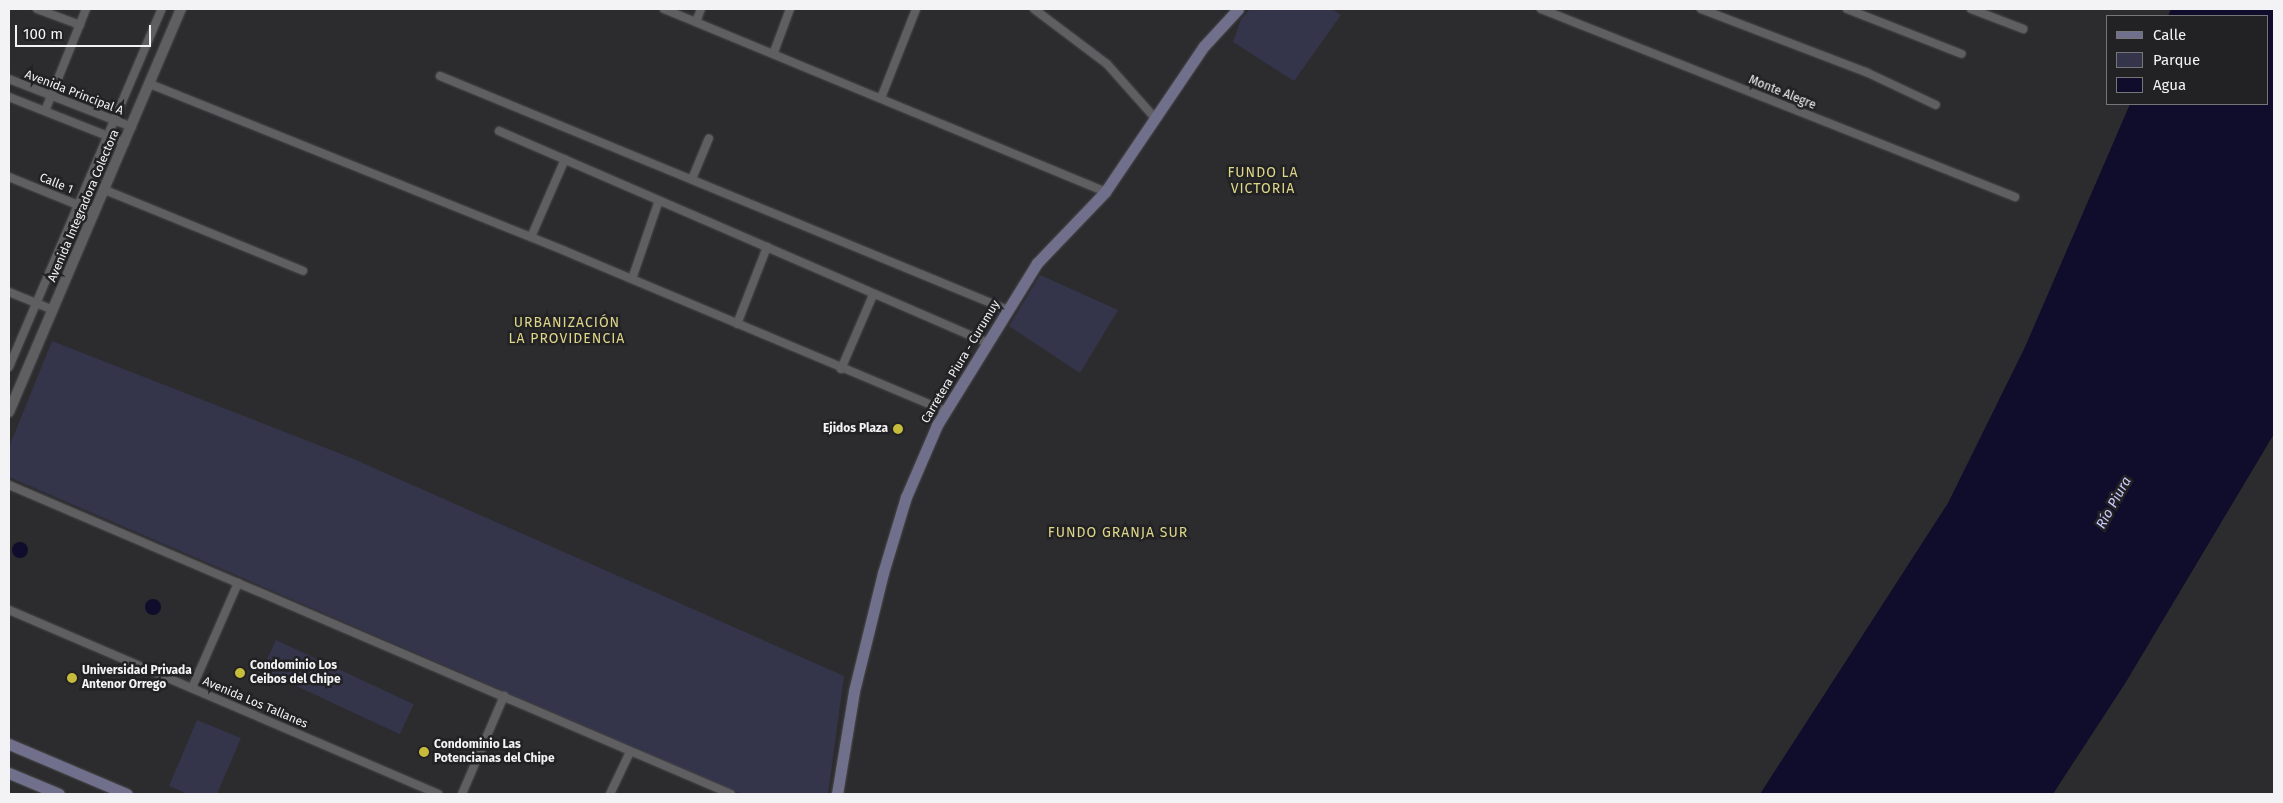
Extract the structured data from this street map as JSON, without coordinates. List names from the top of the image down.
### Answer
{
  "streets": {
    "main road": ["Carretera Piura - Curumuy"],
    "street": [
      "Avenida Principal A",
      "Monte Alegre",
      "Calle 1",
      "Avenida Integradora Colectora",
      "Avenida Los Tallanes"
    ]
  },
  "crossings": [
    ["Avenida Principal A", "Avenida Integradora Colectora"],
    ["Calle 1", "Avenida Integradora Colectora"]
  ],
  "districts": ["FUNDO LA VICTORIA", "URBANIZACIÓN LA PROVIDENCIA", "FUNDO GRANJA SUR"],
  "water": ["Río Piura"],
  "places": [
    "Ejidos Plaza",
    "Condominio Los Ceibos del Chipe",
    "Universidad Privada Antenor Orrego",
    "Condominio Las Potencianas del Chipe"
  ],
  "legend": ["Calle", "Parque", "Agua"],
  "scale_bar": "100 m"
}
